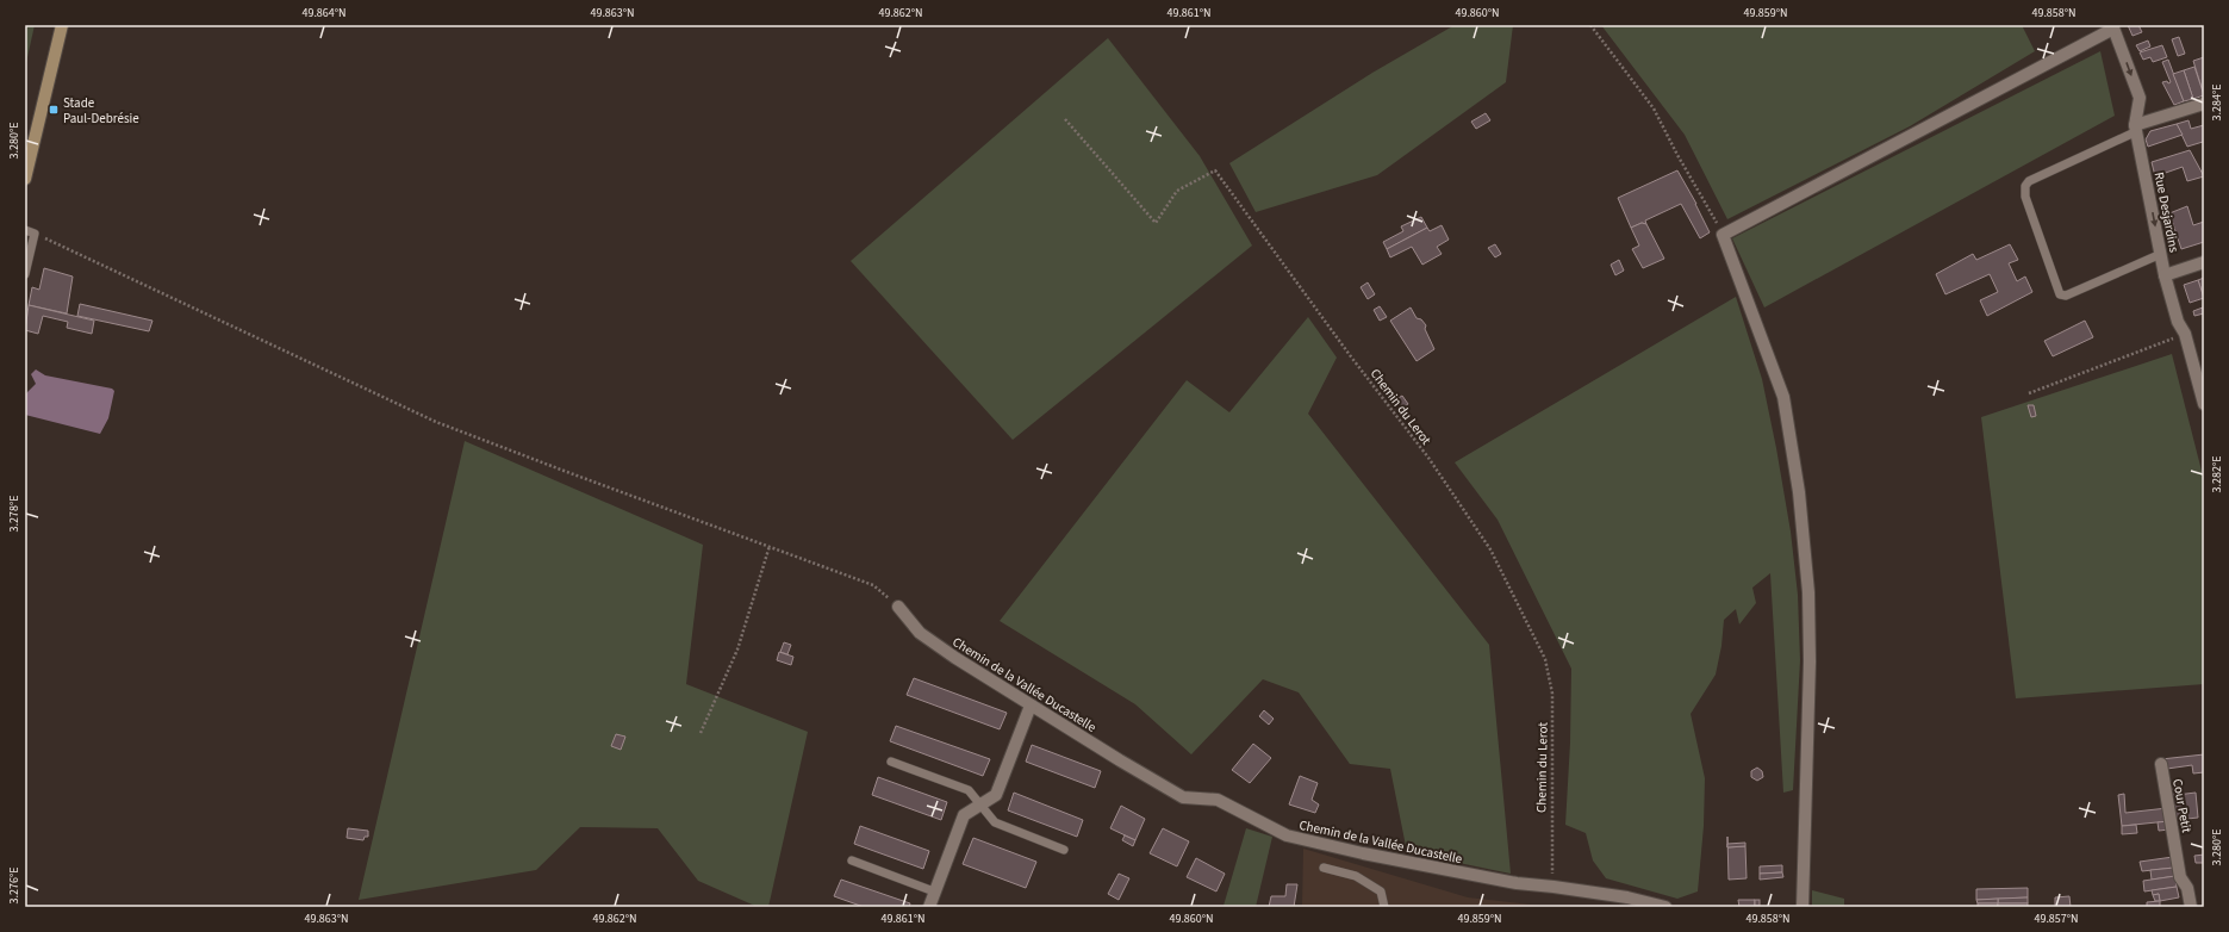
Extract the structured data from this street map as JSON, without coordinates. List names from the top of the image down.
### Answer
{
  "streets": {
    "street": ["Rue Desjardins", "Chemin de la Vallée Ducastelle", "Cour Petit"],
    "path": ["Chemin du Lerot"]
  },
  "crossings": [
    ["Chemin du Lerot", "Chemin de la Vallée Ducastelle"]
  ],
  "one_way": ["Rue Desjardins"],
  "places": {
    "transit": ["Stade Paul-Debrésie"]
  },
  "coordinates": [
    "49.864°N",
    "49.863°N",
    "49.862°N",
    "49.861°N",
    "49.860°N",
    "49.859°N",
    "49.858°N",
    "3.284°E",
    "3.280°E",
    "3.282°E",
    "3.278°E",
    "3.276°E",
    "49.857°N"
  ]
}
